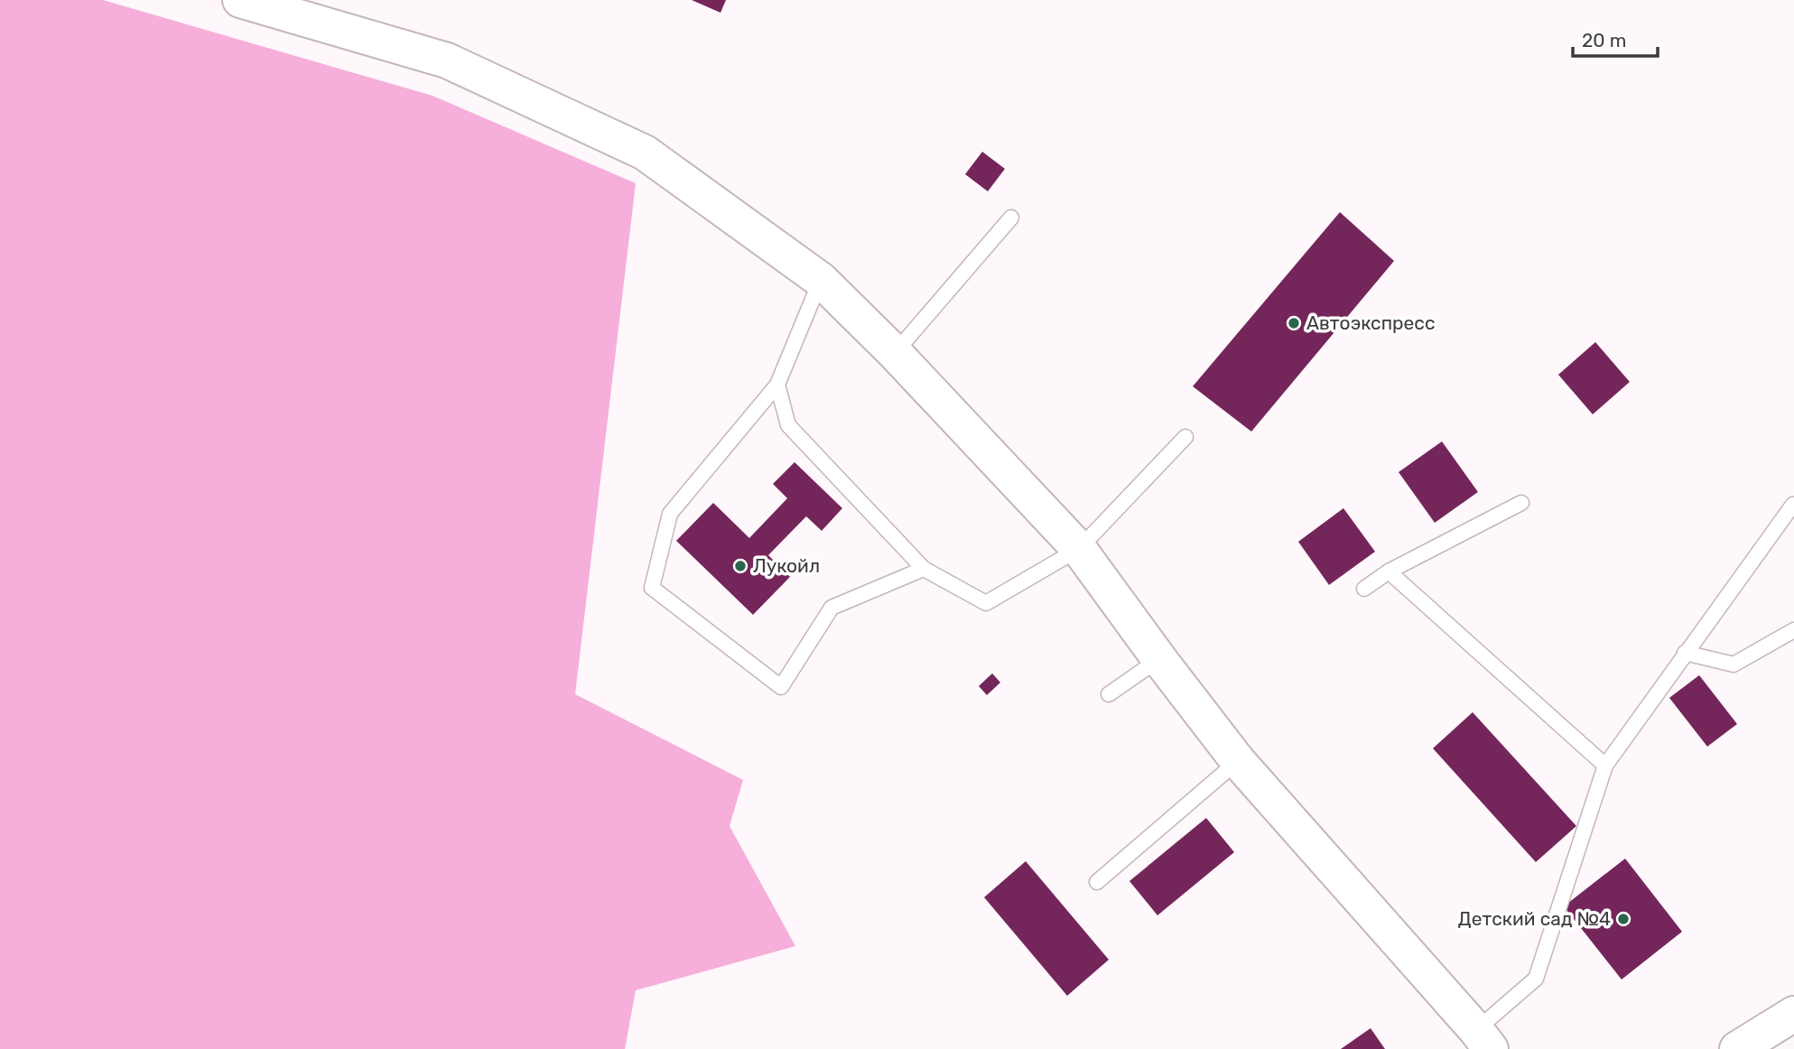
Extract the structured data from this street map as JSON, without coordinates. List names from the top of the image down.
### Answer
{
  "places": ["Автоэкспресс", "Лукойл", "Детский сад №4"],
  "scale_bar": "20 m"
}
